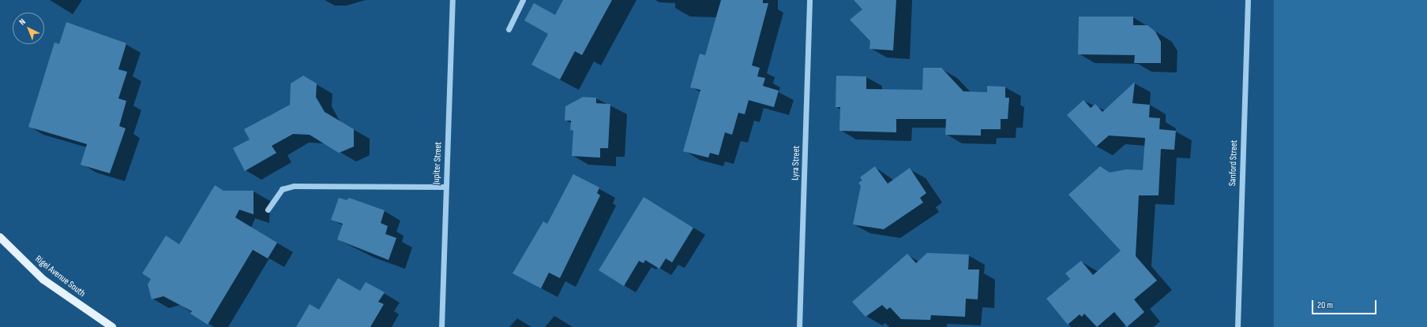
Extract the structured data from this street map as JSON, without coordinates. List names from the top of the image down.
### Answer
{
  "streets": {
    "main road": ["Rigel Avenue South"],
    "street": ["Jupiter Street", "Lyra Street", "Sanford Street"]
  },
  "scale_bar": "20 m",
  "north": "top left"
}
